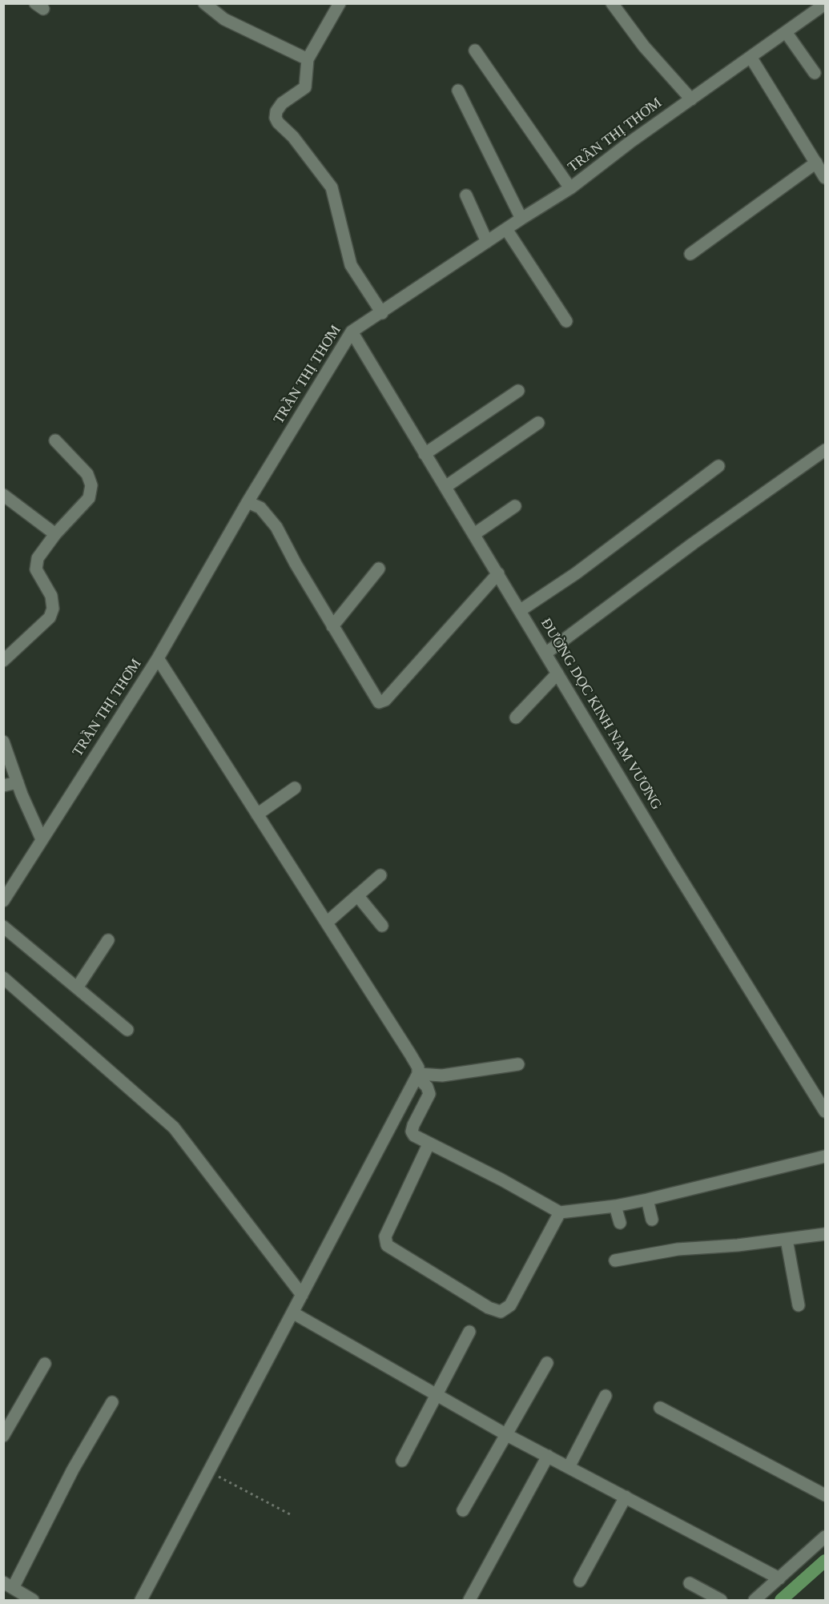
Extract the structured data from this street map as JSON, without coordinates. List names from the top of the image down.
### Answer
{
  "streets": {
    "street": ["TRẦN THỊ THƠM", "ĐƯỜNG DỌC KINH NAM VƯƠNG"]
  },
  "crossings": [
    ["TRẦN THỊ THƠM", "ĐƯỜNG DỌC KINH NAM VƯƠNG"]
  ]
}
